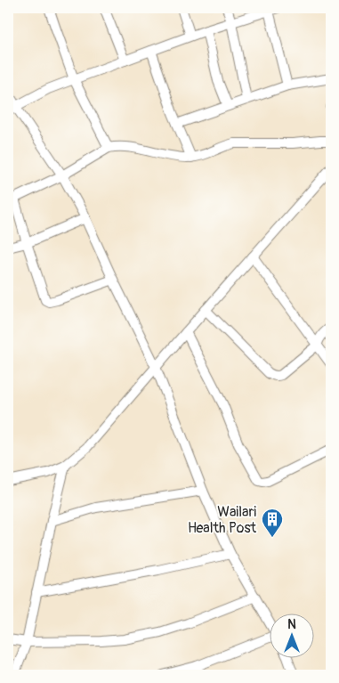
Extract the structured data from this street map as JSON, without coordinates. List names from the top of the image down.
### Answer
{
  "places": {
    "building": ["Wailari Health Post"]
  },
  "north": "top"
}
